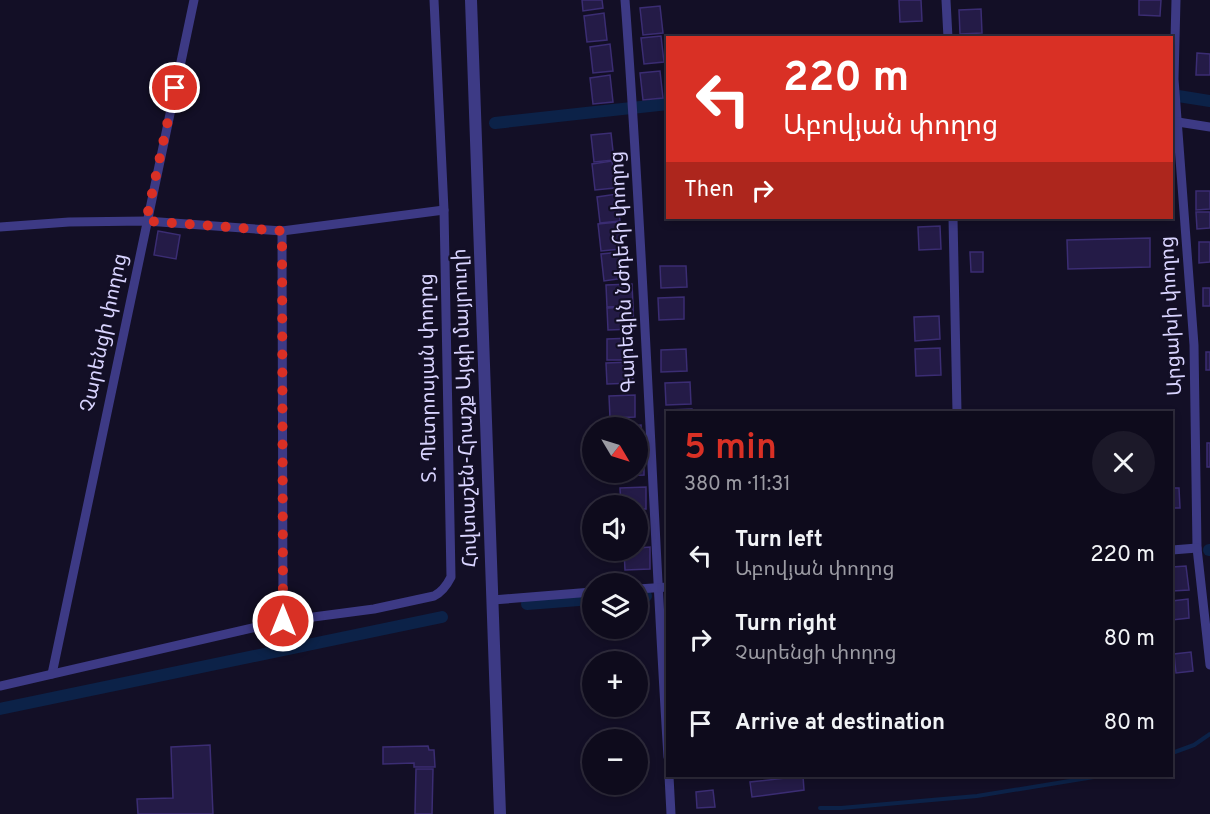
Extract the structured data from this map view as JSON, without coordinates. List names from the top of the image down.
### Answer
{
  "streets": {
    "street": [
      "Գարեգին Նժդեհի փողոց",
      "Արցախի փողոց",
      "Չարենցի փողոց",
      "Տ. Պետրոսյան փողոց",
      "Հովտաշեն-Հրաշք Այգի մայրուղի"
    ]
  },
  "crossings": [
    ["Չարենցի փողոց", "Տ. Պետրոսյան փողոց"]
  ],
  "north": "bottom right",
  "page": {
    "turn": ["220 m", "Աբովյան փողոց"],
    "then": "Then",
    "heading": ["5 min", "380 m · 11:31"],
    "map_buttons": ["+", "−"],
    "list": [
      {
        "name": "Turn left",
        "note": "Աբովյան փողոց",
        "value": "220 m"
      },
      {
        "name": "Turn right",
        "note": "Չարենցի փողոց",
        "value": "80 m"
      },
      {
        "name": "Arrive at destination",
        "value": "80 m"
      }
    ]
  }
}
